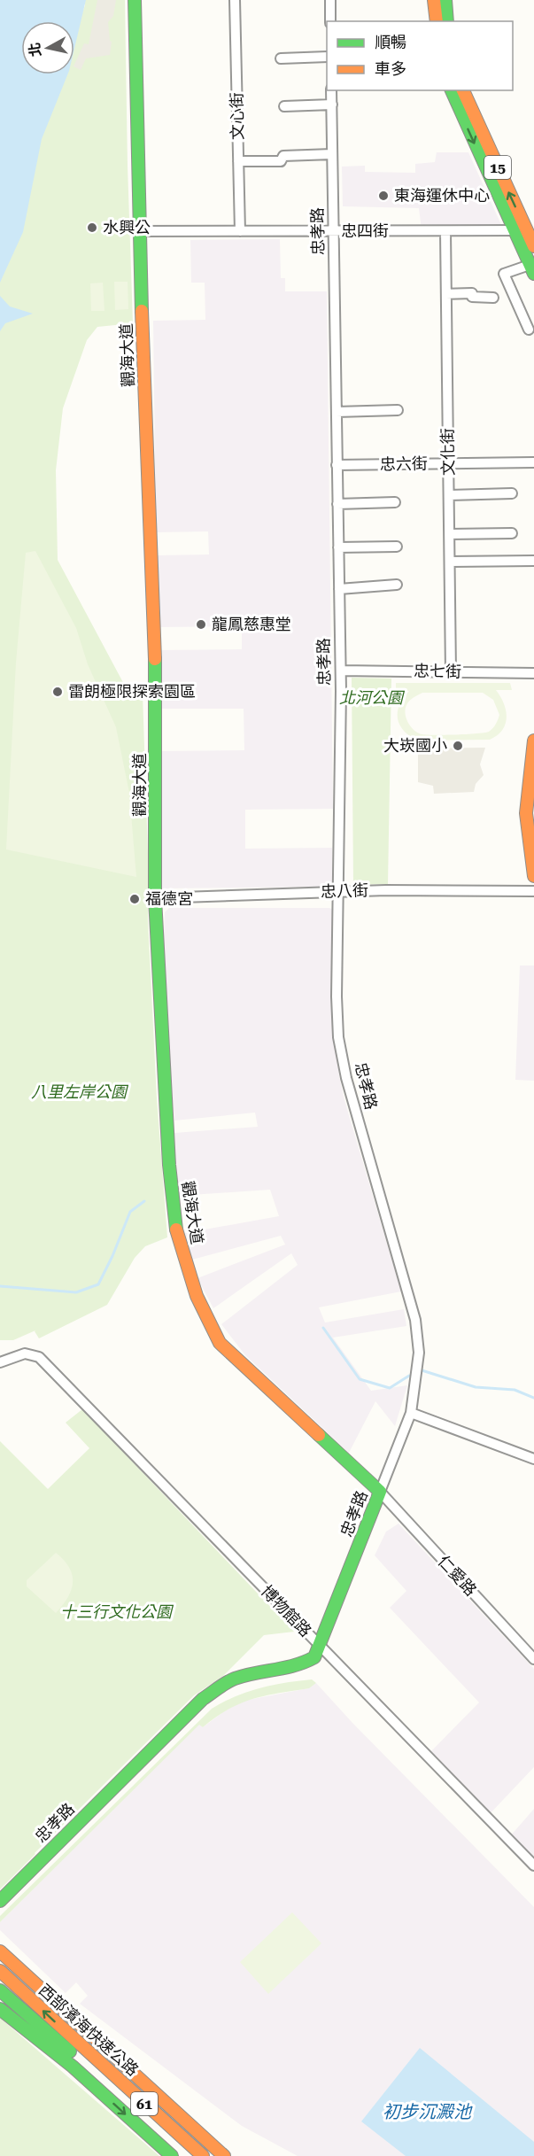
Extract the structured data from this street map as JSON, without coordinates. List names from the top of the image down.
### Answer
{
  "streets": {
    "main road": [
      "15",
      "忠孝路",
      "觀海大道",
      "西部濱海快速公路",
      "61"
    ],
    "street": [
      "文心街",
      "忠四街",
      "文化街",
      "忠六街",
      "忠七街",
      "忠八街",
      "仁愛路",
      "博物館路"
    ]
  },
  "crossings": [
    ["文心街", "忠四街"],
    ["15", "忠四街"],
    ["忠孝路", "忠四街"],
    ["忠孝路", "觀海大道"],
    ["忠孝路", "忠六街"],
    ["忠孝路", "忠七街"],
    ["忠孝路", "忠八街"],
    ["忠孝路", "仁愛路"],
    ["忠孝路", "博物館路"],
    ["忠四街", "觀海大道"],
    ["忠四街", "文化街"],
    ["觀海大道", "忠八街"],
    ["觀海大道", "仁愛路"],
    ["文化街", "忠六街"],
    ["文化街", "忠七街"]
  ],
  "water": ["初步沉澱池"],
  "parks": ["北河公園", "八里左岸公園", "十三行文化公園"],
  "places": [
    "東海運休中心",
    "水興公",
    "龍鳳慈惠堂",
    "雷朗極限探索園區",
    "大崁國小",
    "福德宮"
  ],
  "legend": ["順暢", "車多"],
  "north": "left"
}
